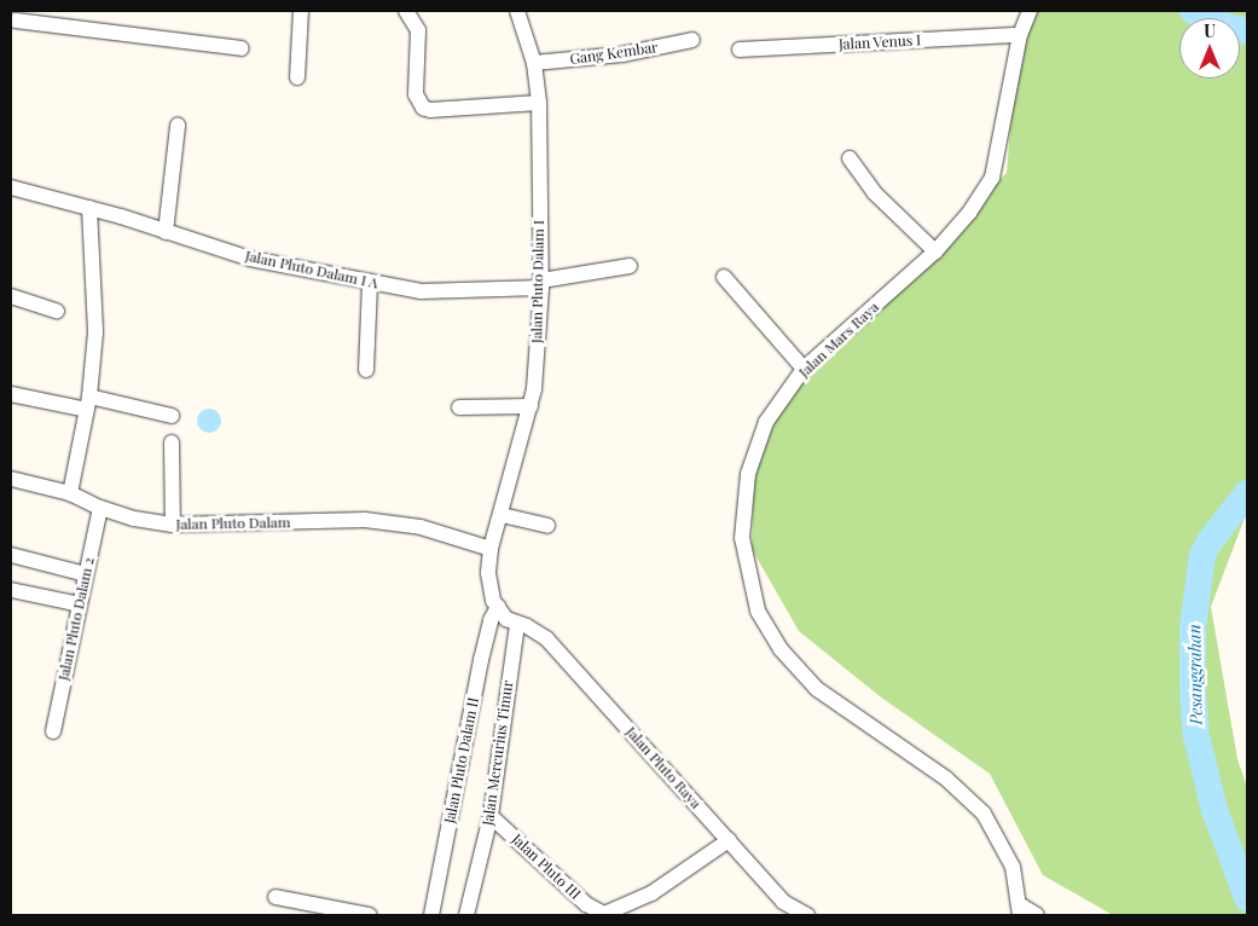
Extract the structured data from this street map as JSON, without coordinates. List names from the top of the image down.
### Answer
{
  "streets": {
    "street": [
      "Jalan Venus I",
      "Gang Kembar",
      "Jalan Pluto Dalam I A",
      "Jalan Pluto Dalam I",
      "Jalan Mars Raya",
      "Jalan Pluto Dalam",
      "Jalan Pluto Dalam 2",
      "Jalan Mercurius Timur",
      "Jalan Pluto Dalam II",
      "Jalan Pluto Raya",
      "Jalan Pluto III"
    ]
  },
  "crossings": [
    ["Jalan Venus I", "Jalan Mars Raya"],
    ["Gang Kembar", "Jalan Pluto Dalam I"],
    ["Jalan Pluto Dalam I A", "Jalan Pluto Dalam I"],
    ["Jalan Pluto Dalam I", "Jalan Pluto Dalam"],
    ["Jalan Pluto Dalam", "Jalan Pluto Dalam 2"],
    ["Jalan Mercurius Timur", "Jalan Pluto Raya"],
    ["Jalan Mercurius Timur", "Jalan Pluto III"],
    ["Jalan Pluto Raya", "Jalan Pluto III"]
  ],
  "water": ["Pesanggrahan"],
  "north": "top"
}
